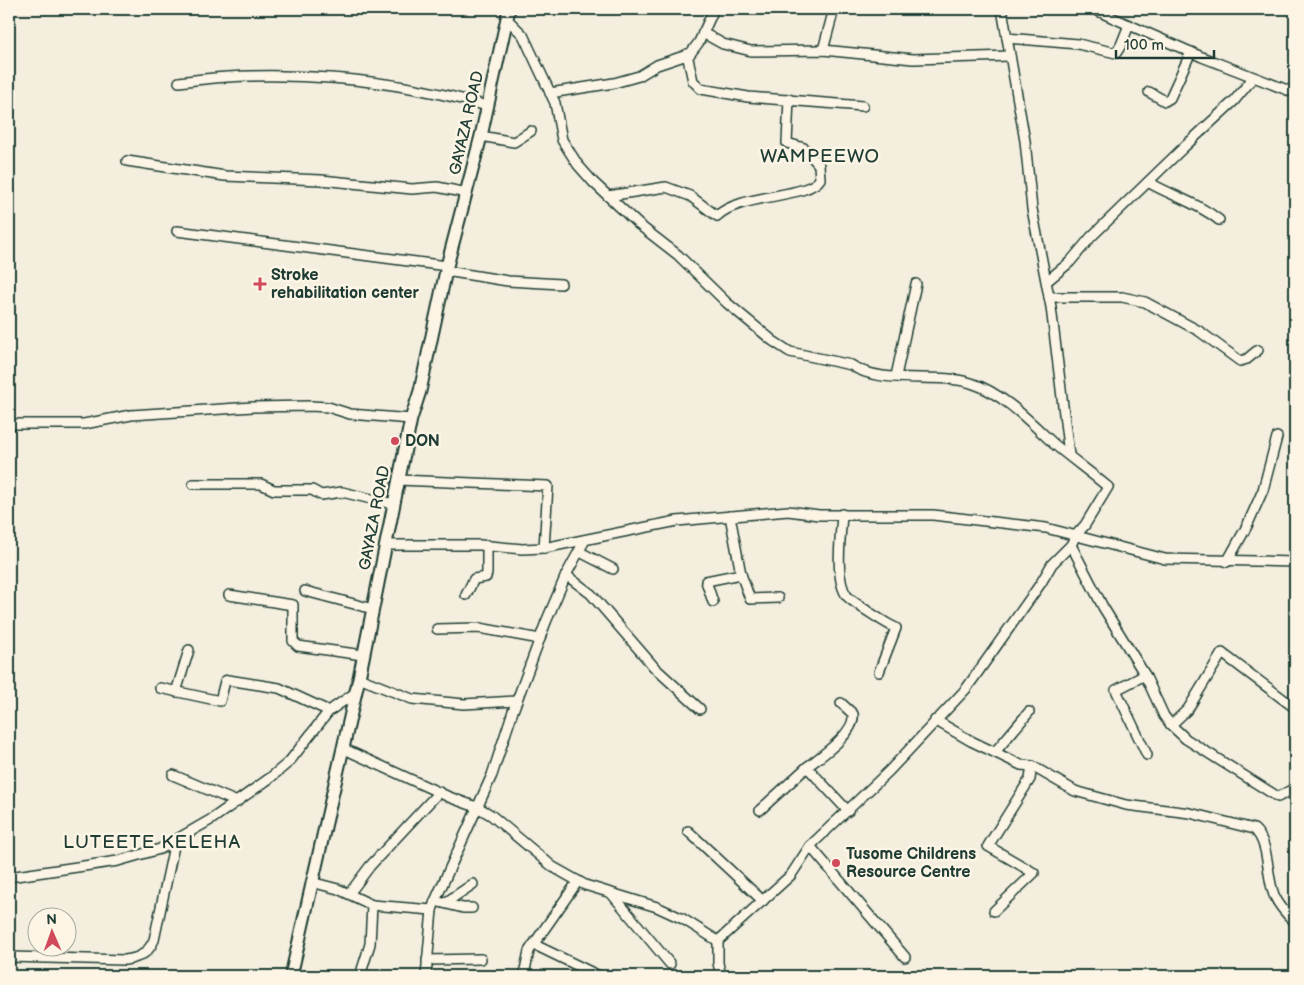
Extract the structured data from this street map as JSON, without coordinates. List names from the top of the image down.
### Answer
{
  "streets": {
    "main road": ["GAYAZA ROAD"]
  },
  "districts": ["WAMPEEWO", "LUTEETE KELEHA"],
  "places": {
    "health": ["Stroke rehabilitation center"],
    "other": ["DON", "Tusome Childrens Resource Centre"]
  },
  "scale_bar": "100 m",
  "north": "top"
}
